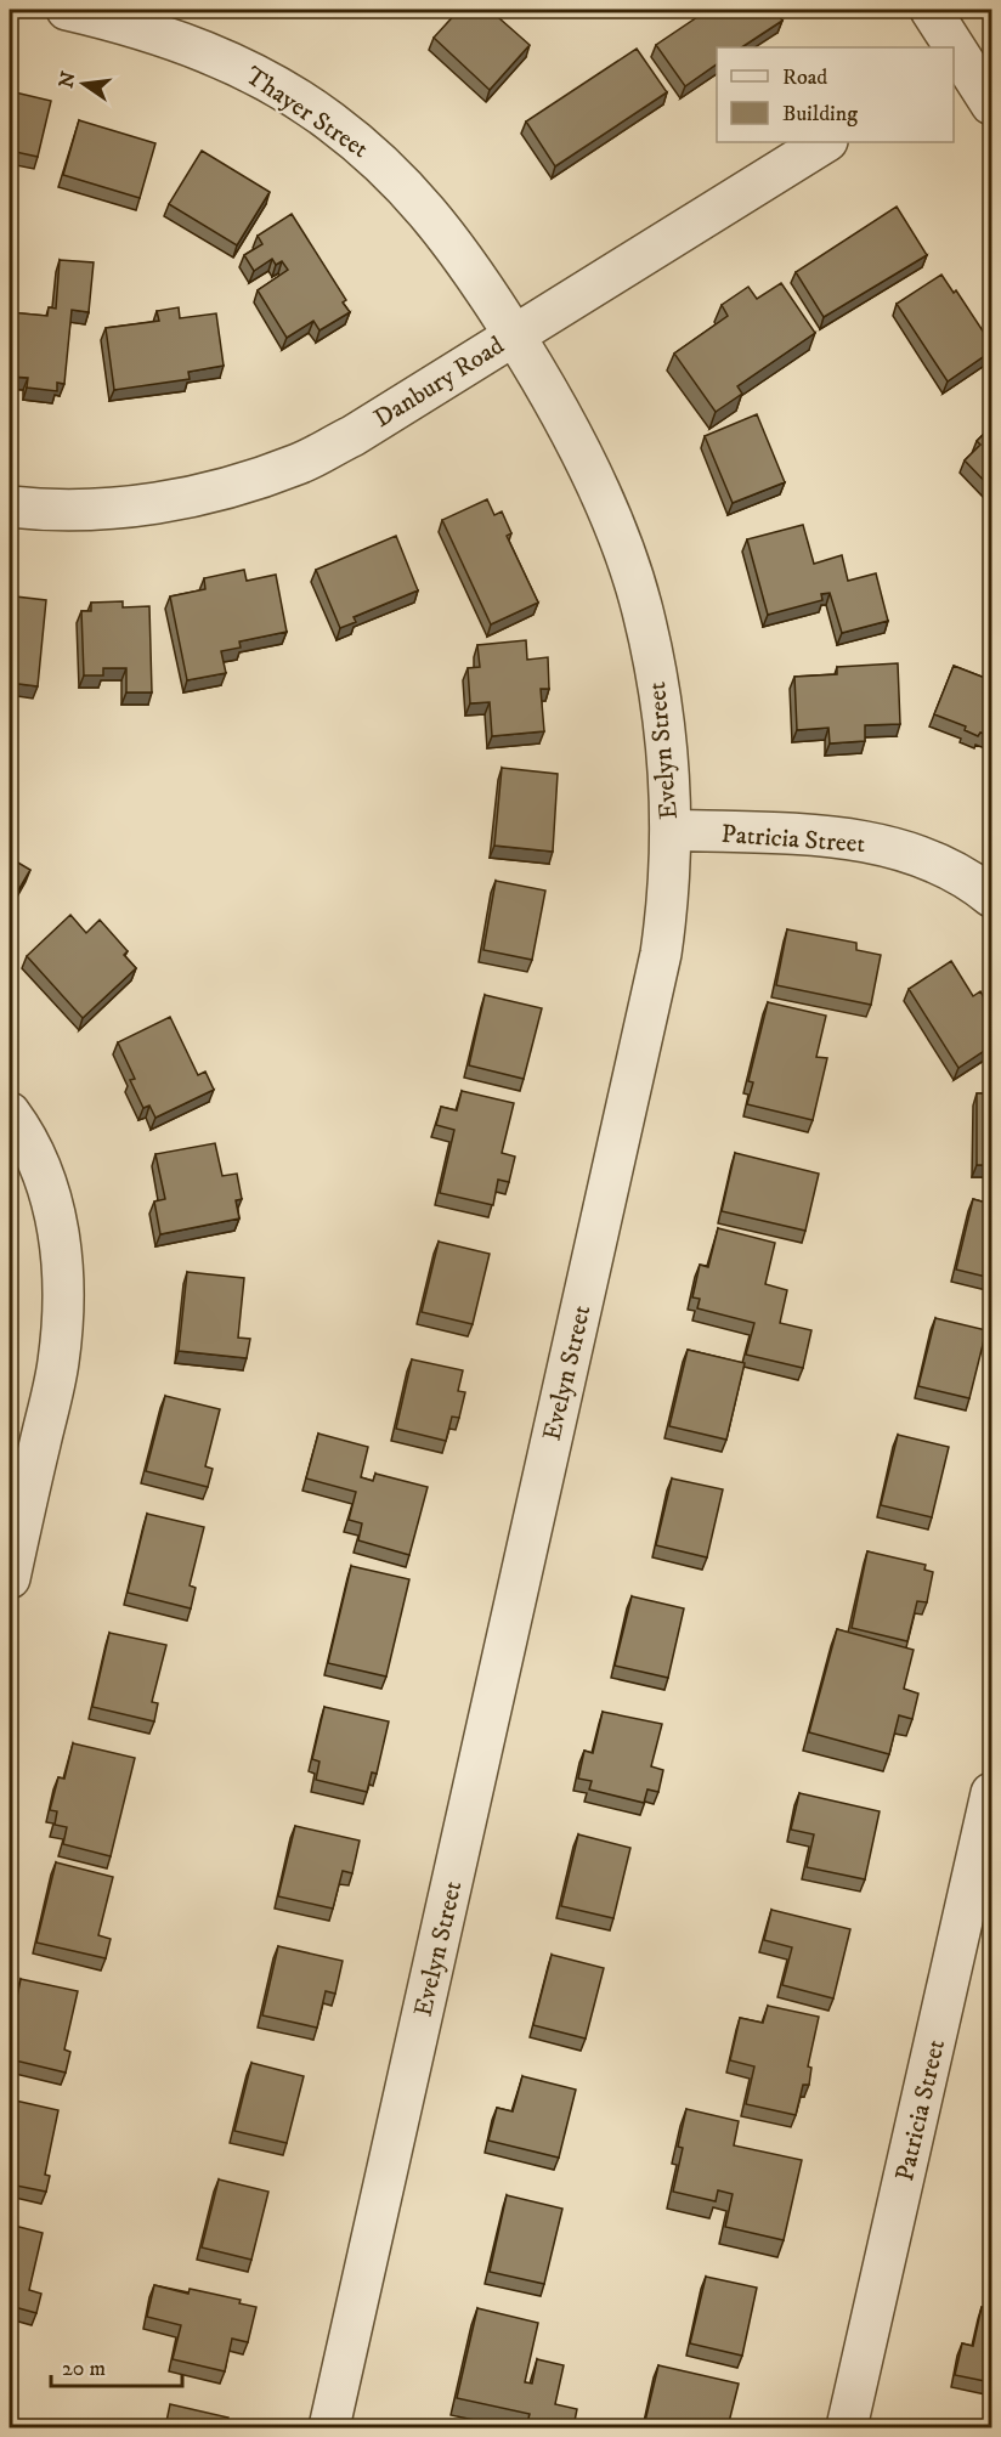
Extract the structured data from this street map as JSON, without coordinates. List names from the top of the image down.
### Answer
{
  "streets": {
    "street": [
      "Thayer Street",
      "Danbury Road",
      "Evelyn Street",
      "Patricia Street"
    ]
  },
  "crossings": [
    ["Thayer Street", "Danbury Road"],
    ["Thayer Street", "Evelyn Street"],
    ["Danbury Road", "Evelyn Street"],
    ["Evelyn Street", "Patricia Street"]
  ],
  "legend": ["Road", "Building"],
  "scale_bar": "20 m",
  "north": "left"
}
